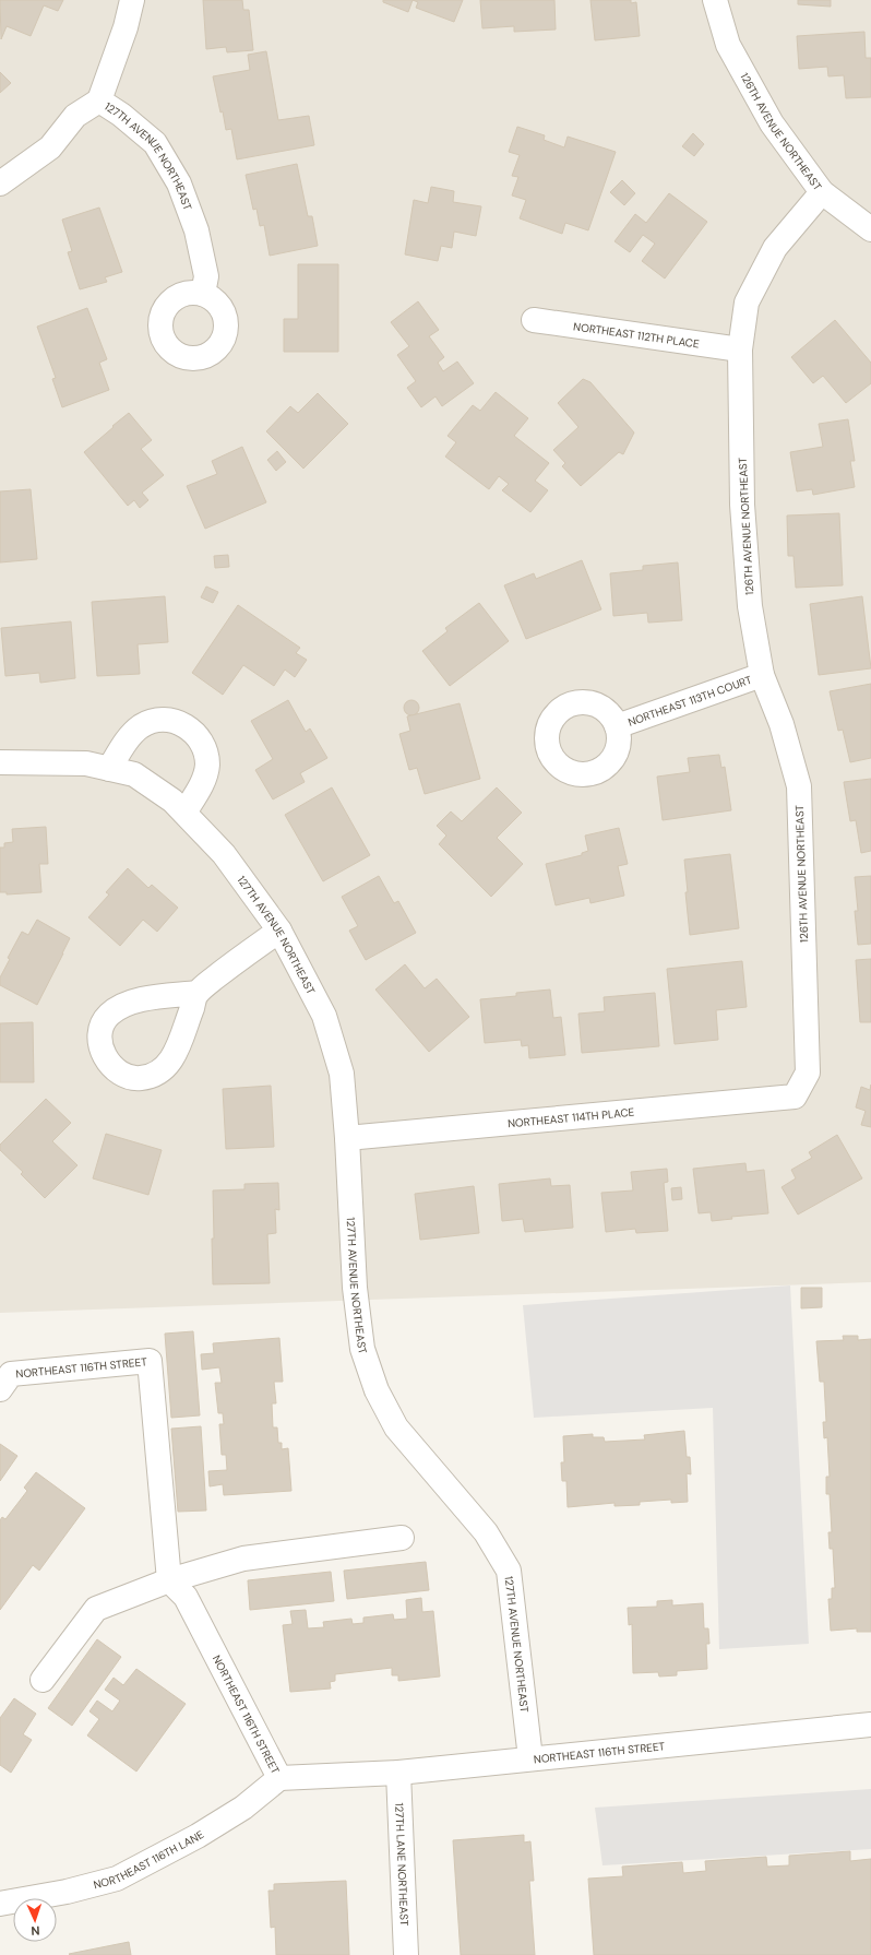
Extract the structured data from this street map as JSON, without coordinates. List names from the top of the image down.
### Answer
{
  "streets": {
    "street": [
      "126TH AVENUE NORTHEAST",
      "127TH AVENUE NORTHEAST",
      "NORTHEAST 112TH PLACE",
      "NORTHEAST 113TH COURT",
      "NORTHEAST 114TH PLACE",
      "NORTHEAST 116TH STREET",
      "NORTHEAST 116TH LANE",
      "127TH LANE NORTHEAST"
    ]
  },
  "crossings": [
    ["126TH AVENUE NORTHEAST", "NORTHEAST 112TH PLACE"],
    ["126TH AVENUE NORTHEAST", "NORTHEAST 113TH COURT"],
    ["126TH AVENUE NORTHEAST", "NORTHEAST 114TH PLACE"],
    ["127TH AVENUE NORTHEAST", "NORTHEAST 114TH PLACE"],
    ["127TH AVENUE NORTHEAST", "NORTHEAST 116TH STREET"],
    ["NORTHEAST 116TH STREET", "NORTHEAST 116TH LANE"],
    ["NORTHEAST 116TH STREET", "127TH LANE NORTHEAST"]
  ],
  "north": "bottom"
}
